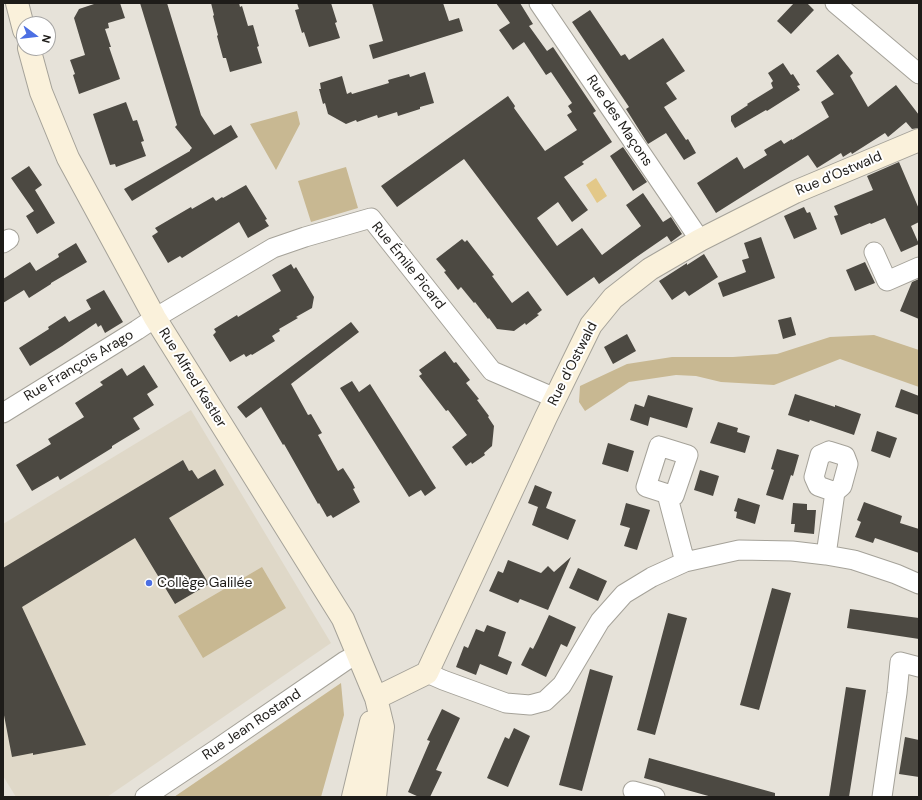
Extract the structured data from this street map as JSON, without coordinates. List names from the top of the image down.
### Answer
{
  "streets": {
    "main road": ["Rue d'Ostwald", "Rue Alfred Kastler"],
    "street": [
      "Rue des Maçons",
      "Rue Émile Picard",
      "Rue François Arago",
      "Rue Jean Rostand"
    ]
  },
  "crossings": [
    ["Rue des Maçons", "Rue d'Ostwald"],
    ["Rue d'Ostwald", "Rue Émile Picard"],
    ["Rue Émile Picard", "Rue François Arago"],
    ["Rue Émile Picard", "Rue Alfred Kastler"],
    ["Rue François Arago", "Rue Alfred Kastler"],
    ["Rue Alfred Kastler", "Rue Jean Rostand"]
  ],
  "places": ["Collège Galilée"],
  "north": "right"
}
